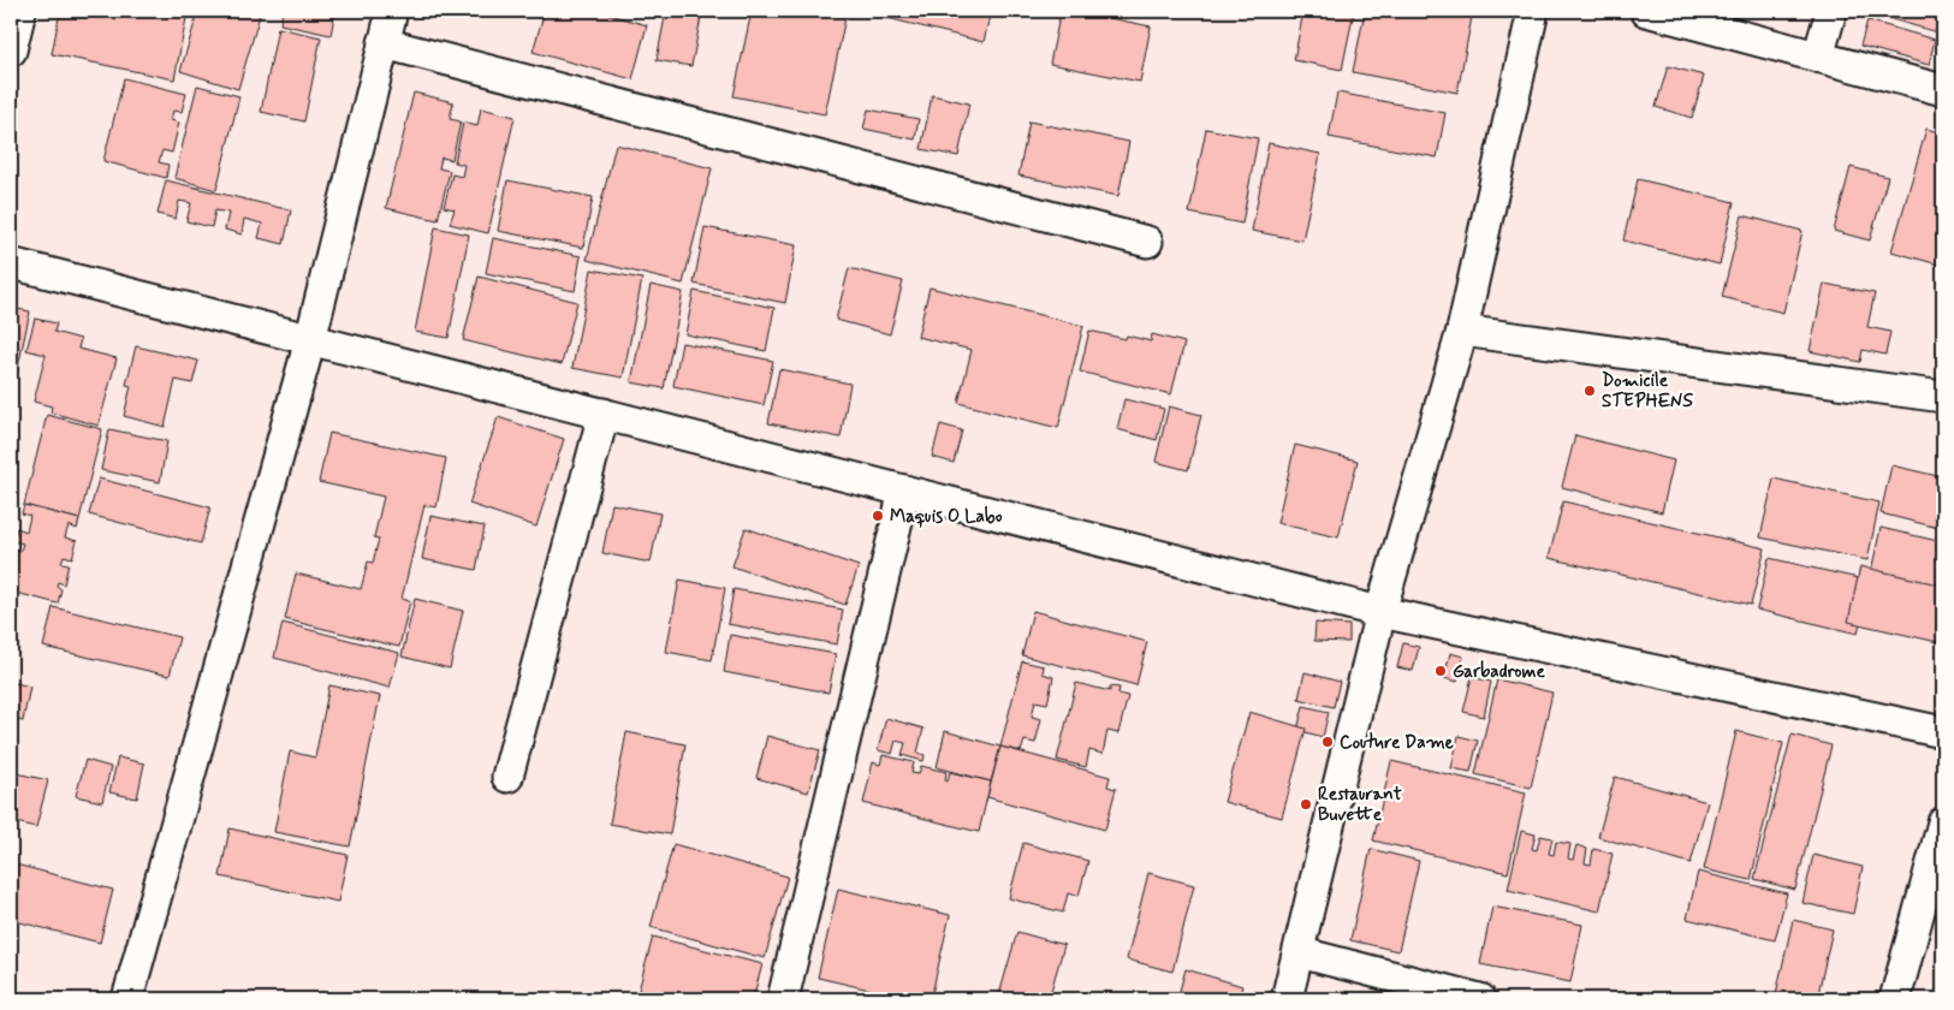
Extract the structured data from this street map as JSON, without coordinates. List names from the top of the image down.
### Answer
{
  "places": [
    "Domicile STEPHENS",
    "Maquis O Labo",
    "Garbadrome",
    "Couture Dame",
    "Restaurant Buvette"
  ]
}
